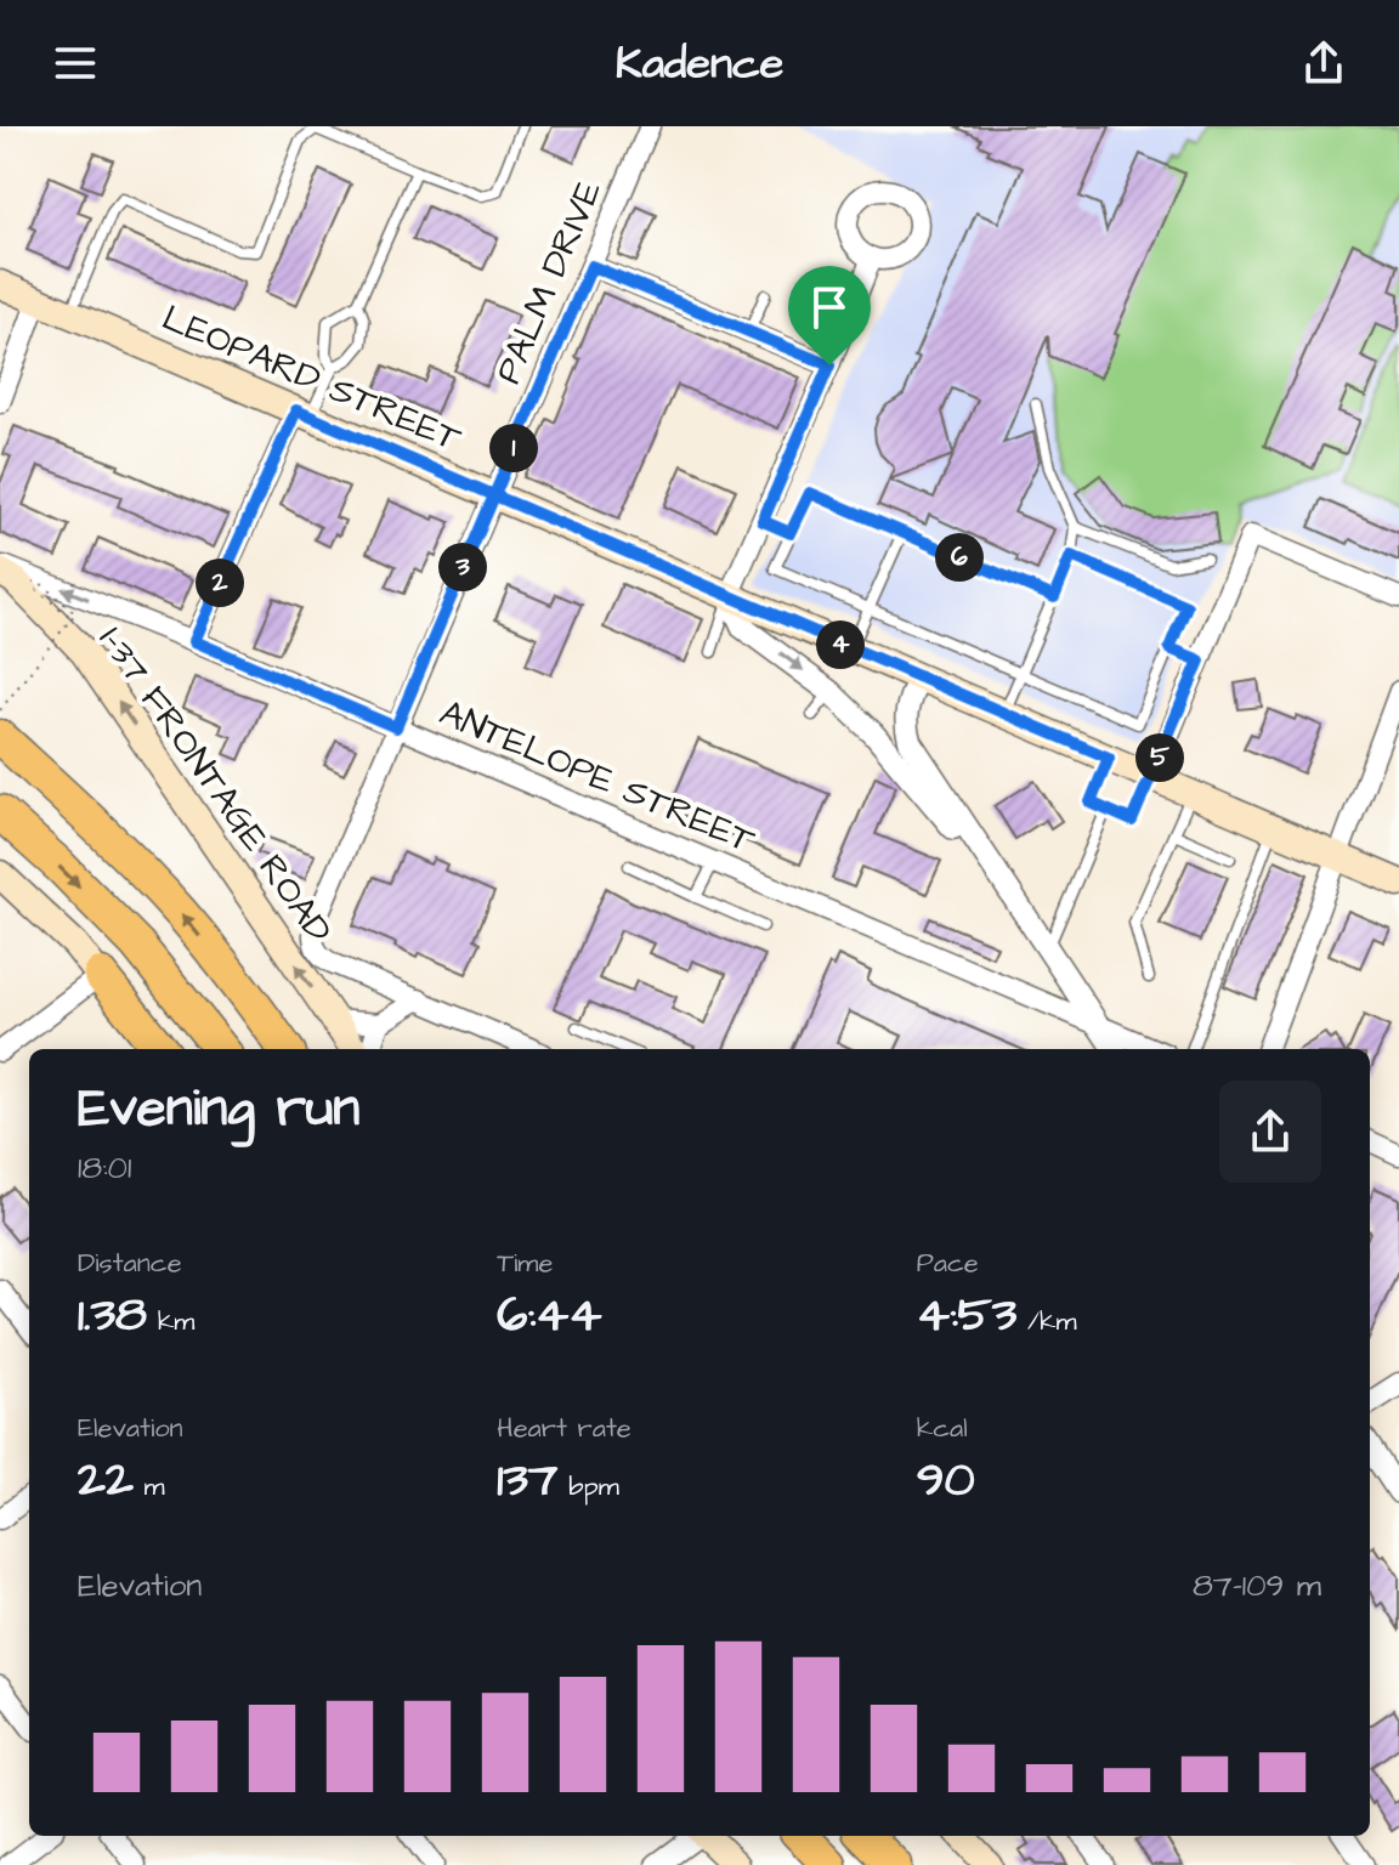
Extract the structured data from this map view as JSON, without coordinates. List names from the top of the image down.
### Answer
{
  "streets": {
    "main road": ["LEOPARD STREET", "I-37 FRONTAGE ROAD"],
    "street": ["PALM DRIVE", "ANTELOPE STREET"]
  },
  "crossings": [
    ["PALM DRIVE", "LEOPARD STREET"],
    ["PALM DRIVE", "ANTELOPE STREET"],
    ["ANTELOPE STREET", "I-37 FRONTAGE ROAD"]
  ],
  "page": {
    "header": "Kadence",
    "pins": [
      "1",
      "6",
      "3",
      "2",
      "4",
      "5"
    ],
    "heading": ["Evening run", "18:01"],
    "stats": [
      ["Distance", "1.38 km"],
      ["Time", "6:44"],
      ["Pace", "4:53 /km"],
      ["Elevation", "22 m"],
      ["Heart rate", "137 bpm"],
      ["kcal", "90"]
    ],
    "chart": ["Elevation", "87–109 m"]
  }
}
